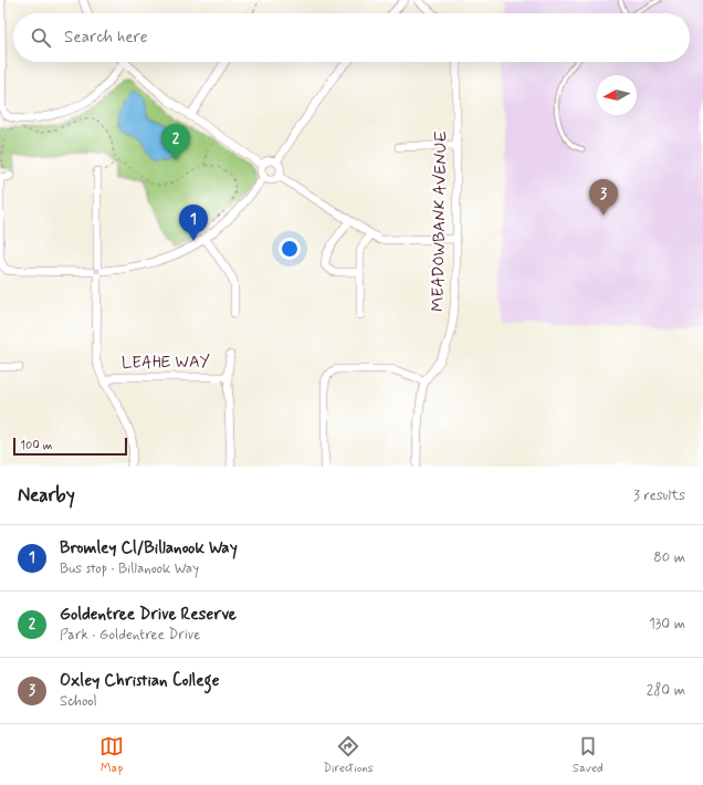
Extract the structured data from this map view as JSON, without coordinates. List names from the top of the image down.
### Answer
{
  "streets": {
    "street": ["MEADOWBANK AVENUE", "LEAHE WAY"]
  },
  "scale_bar": "100 m",
  "north": "left",
  "page": {
    "search": "Search here",
    "pins": ["2", "3", "1"],
    "scale": "100 m",
    "heading": ["Nearby", "3 results"],
    "list": [
      {
        "mark": "1",
        "name": "Bromley Cl/Billanook Way",
        "note": "Bus stop · Billanook Way",
        "value": "80 m"
      },
      {
        "mark": "2",
        "name": "Goldentree Drive Reserve",
        "note": "Park · Goldentree Drive",
        "value": "130 m"
      },
      {
        "mark": "3",
        "name": "Oxley Christian College",
        "note": "School",
        "value": "280 m"
      }
    ],
    "nav": ["Map", "Directions", "Saved"]
  }
}
